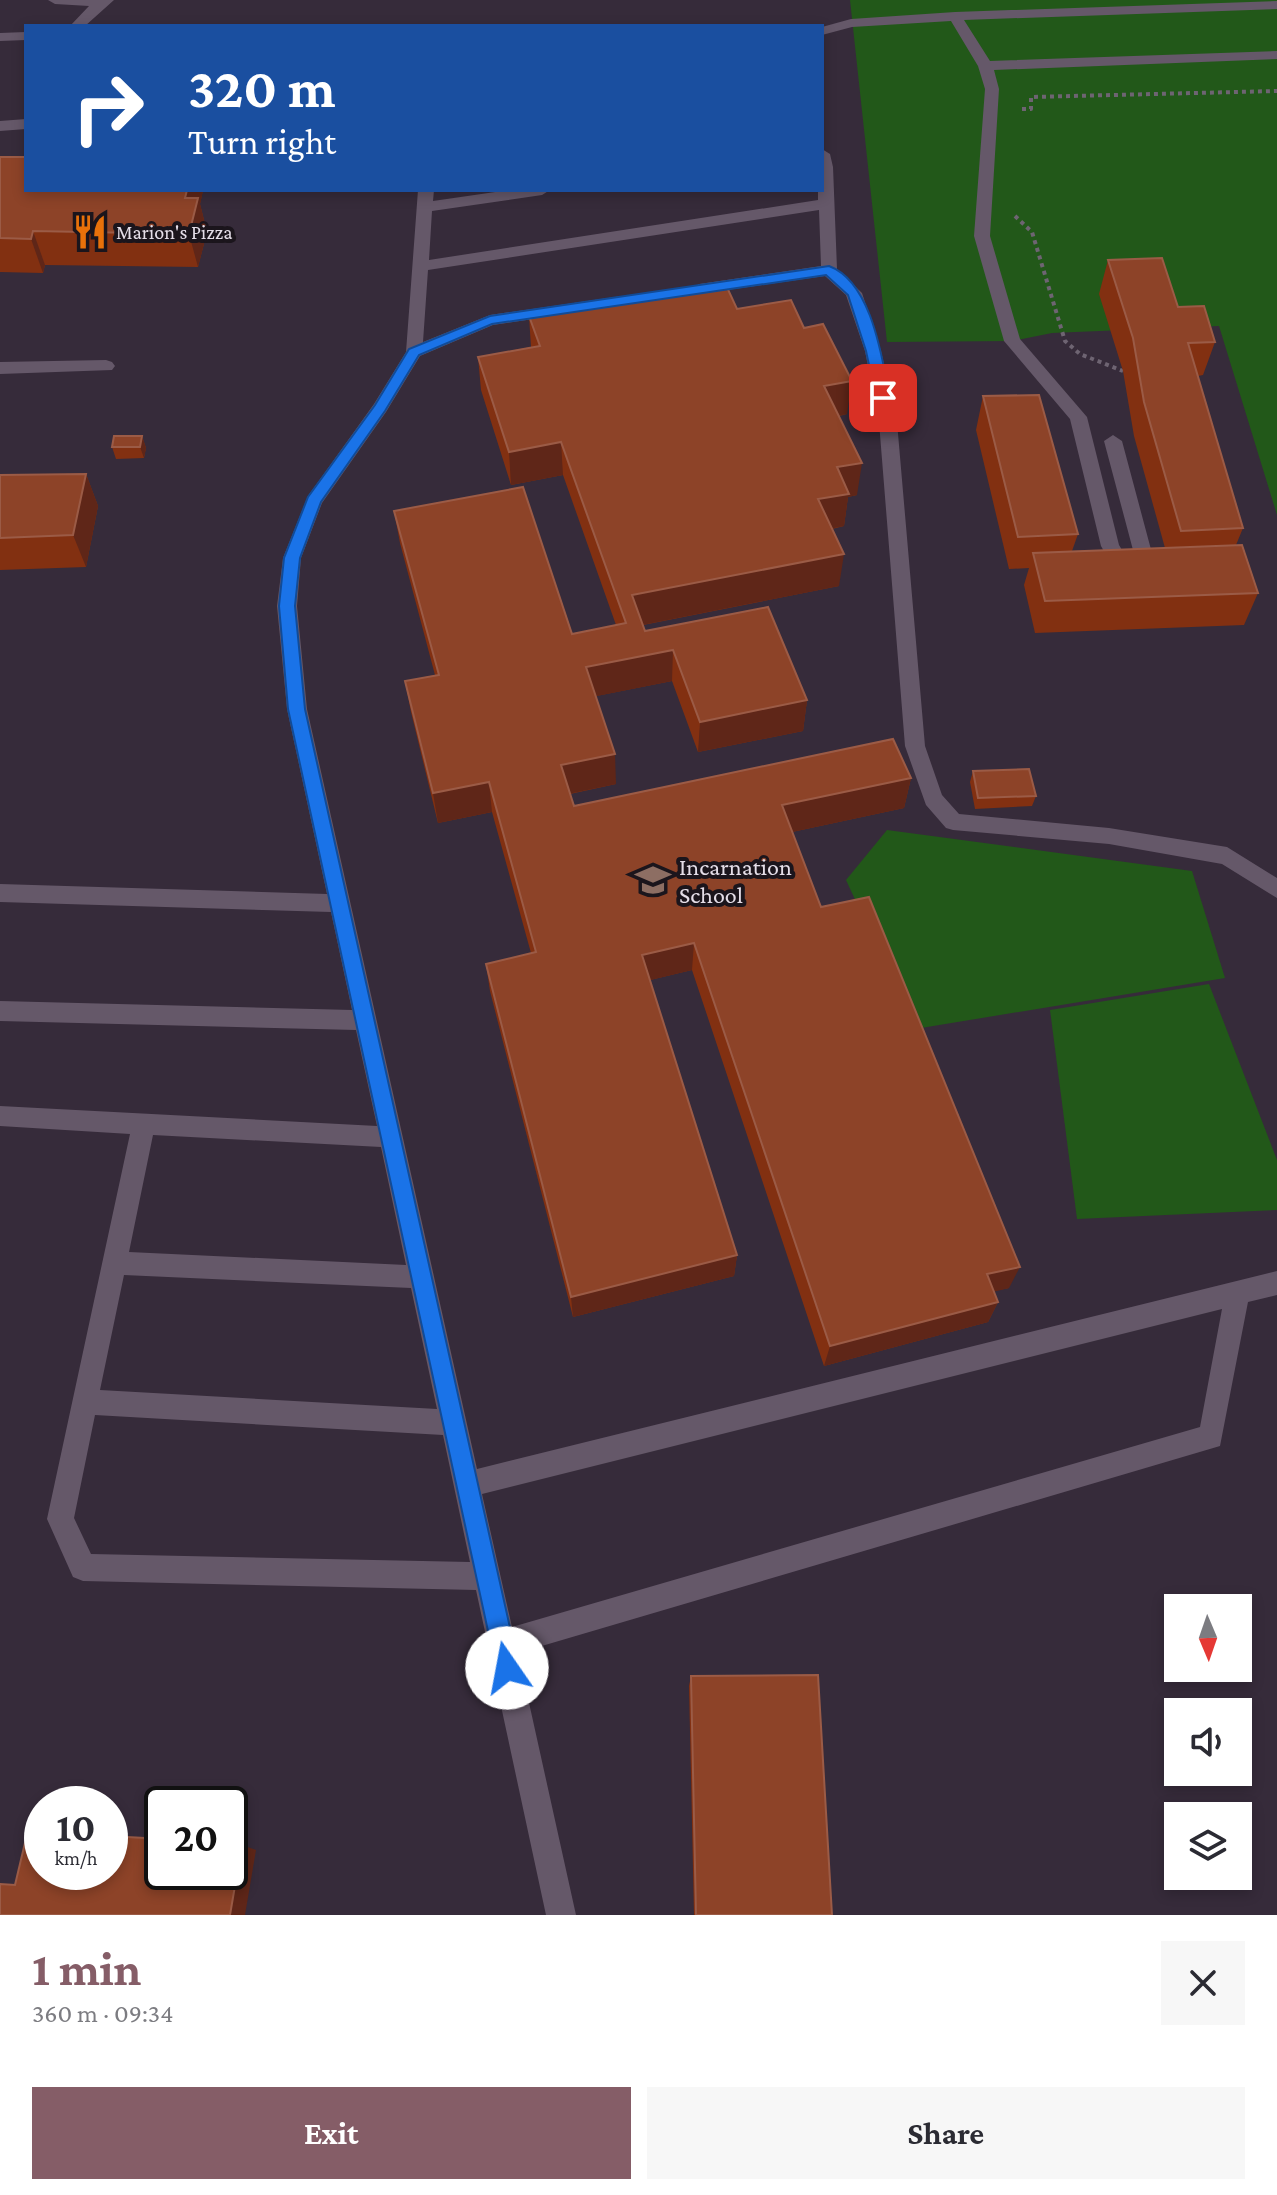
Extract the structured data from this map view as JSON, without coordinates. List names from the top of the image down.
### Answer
{
  "places": {
    "restaurant": ["Marion's Pizza"],
    "school or university": ["Incarnation School"]
  },
  "north": "bottom",
  "page": {
    "turn": ["320 m", "Turn right"],
    "speed": "10 km/h",
    "limit": "20",
    "heading": ["1 min", "360 m · 09:34"],
    "buttons": ["Exit", "Share"]
  }
}
